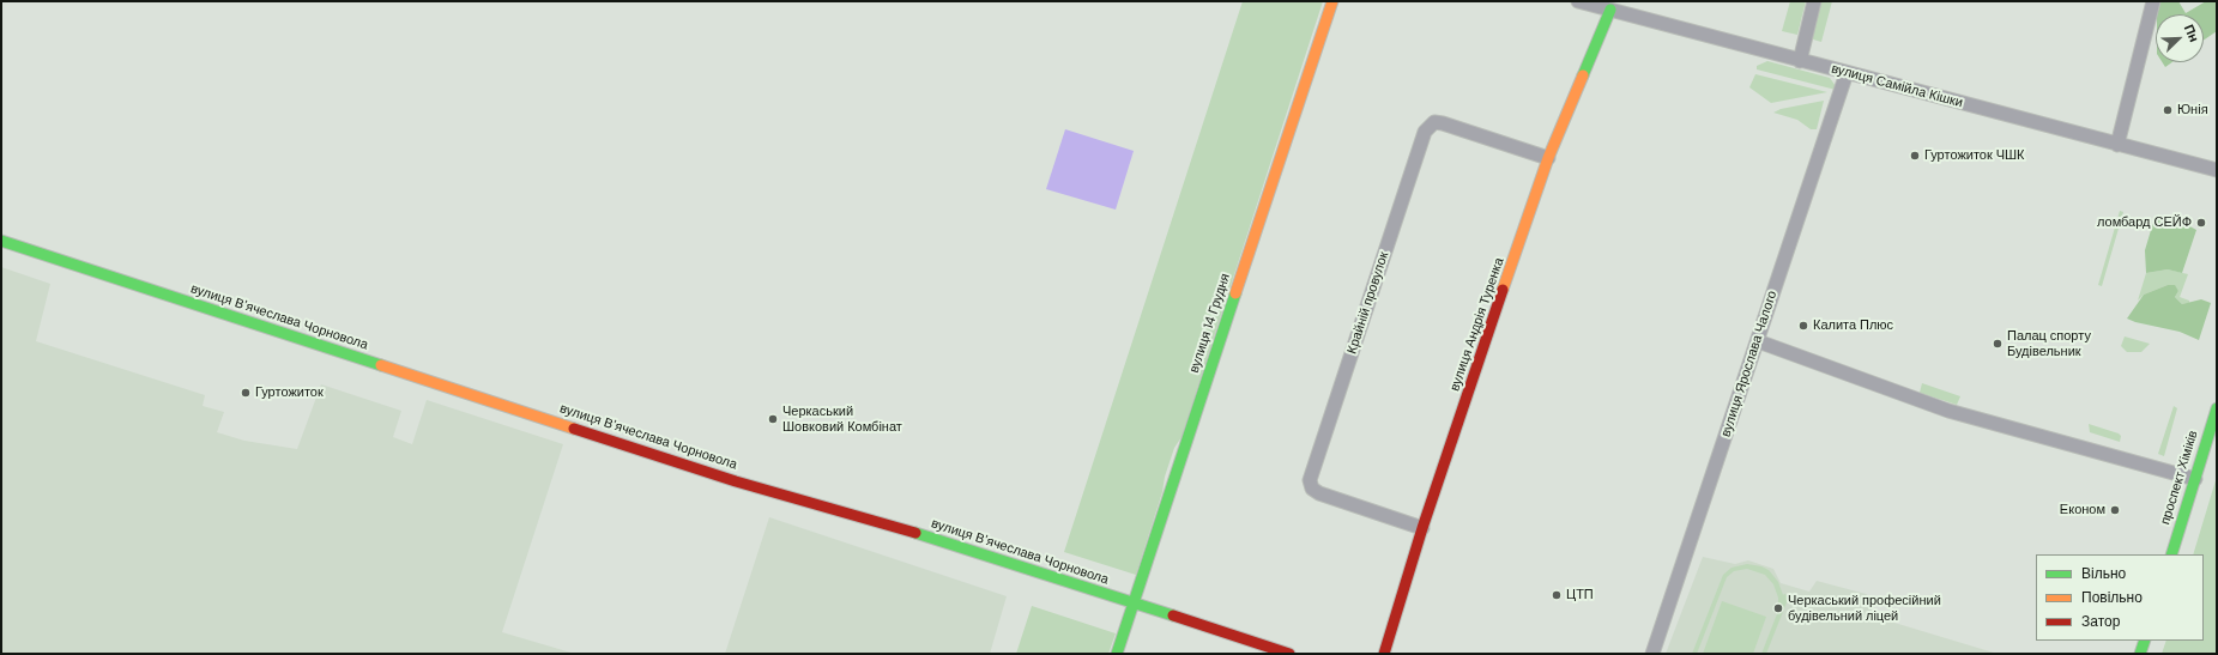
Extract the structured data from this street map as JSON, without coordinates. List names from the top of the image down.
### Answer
{
  "streets": {
    "street": [
      "вулиця Самійла Кішки",
      "Крайній провулок",
      "вулиця Вʼячеслава Чорновола",
      "вулиця 14 Грудня",
      "вулиця Андрія Туренка",
      "вулиця Ярослава Чалого",
      "проспект Хіміків"
    ]
  },
  "crossings": [
    ["вулиця Самійла Кішки", "вулиця Андрія Туренка"],
    ["вулиця Самійла Кішки", "вулиця Ярослава Чалого"],
    ["Крайній провулок", "вулиця Андрія Туренка"],
    ["вулиця Вʼячеслава Чорновола", "вулиця 14 Грудня"]
  ],
  "places": [
    "Юнія",
    "Гуртожиток ЧШК",
    "ломбард СЕЙФ",
    "Калита Плюс",
    "Палац спорту Будівельник",
    "Гуртожиток",
    "Черкаський Шовковий Комбінат",
    "Економ",
    "ЦТП",
    "Черкаський професійний будівельний ліцей"
  ],
  "legend": ["Вільно", "Повільно", "Затор"],
  "north": "top right"
}
